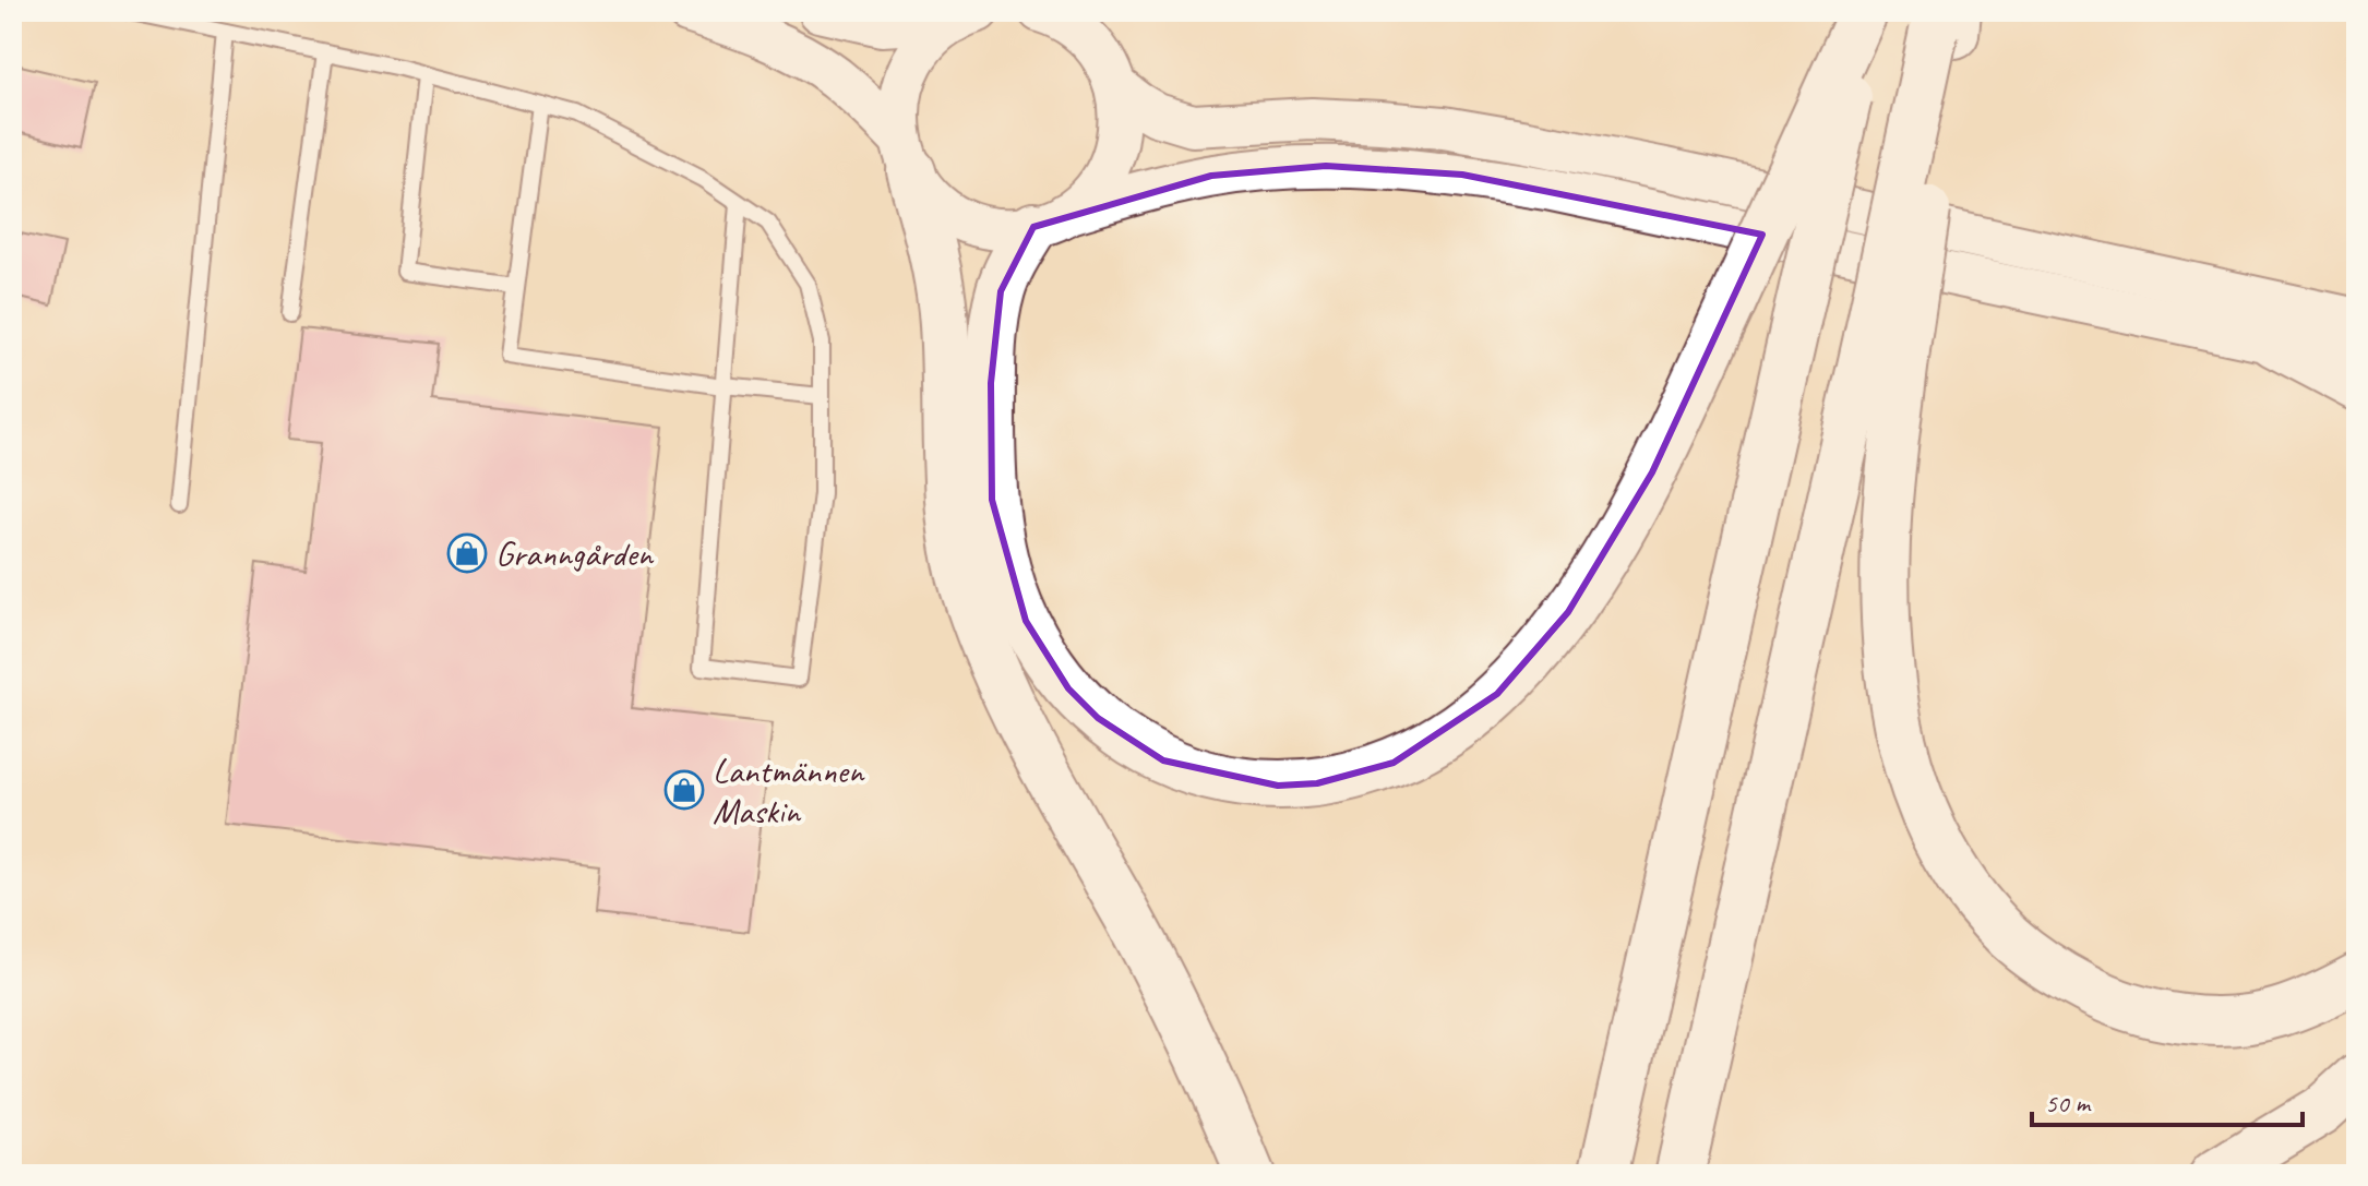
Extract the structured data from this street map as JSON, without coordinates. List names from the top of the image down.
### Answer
{
  "places": {
    "shop": ["Granngården", "Lantmännen Maskin"]
  },
  "scale_bar": "50 m"
}
